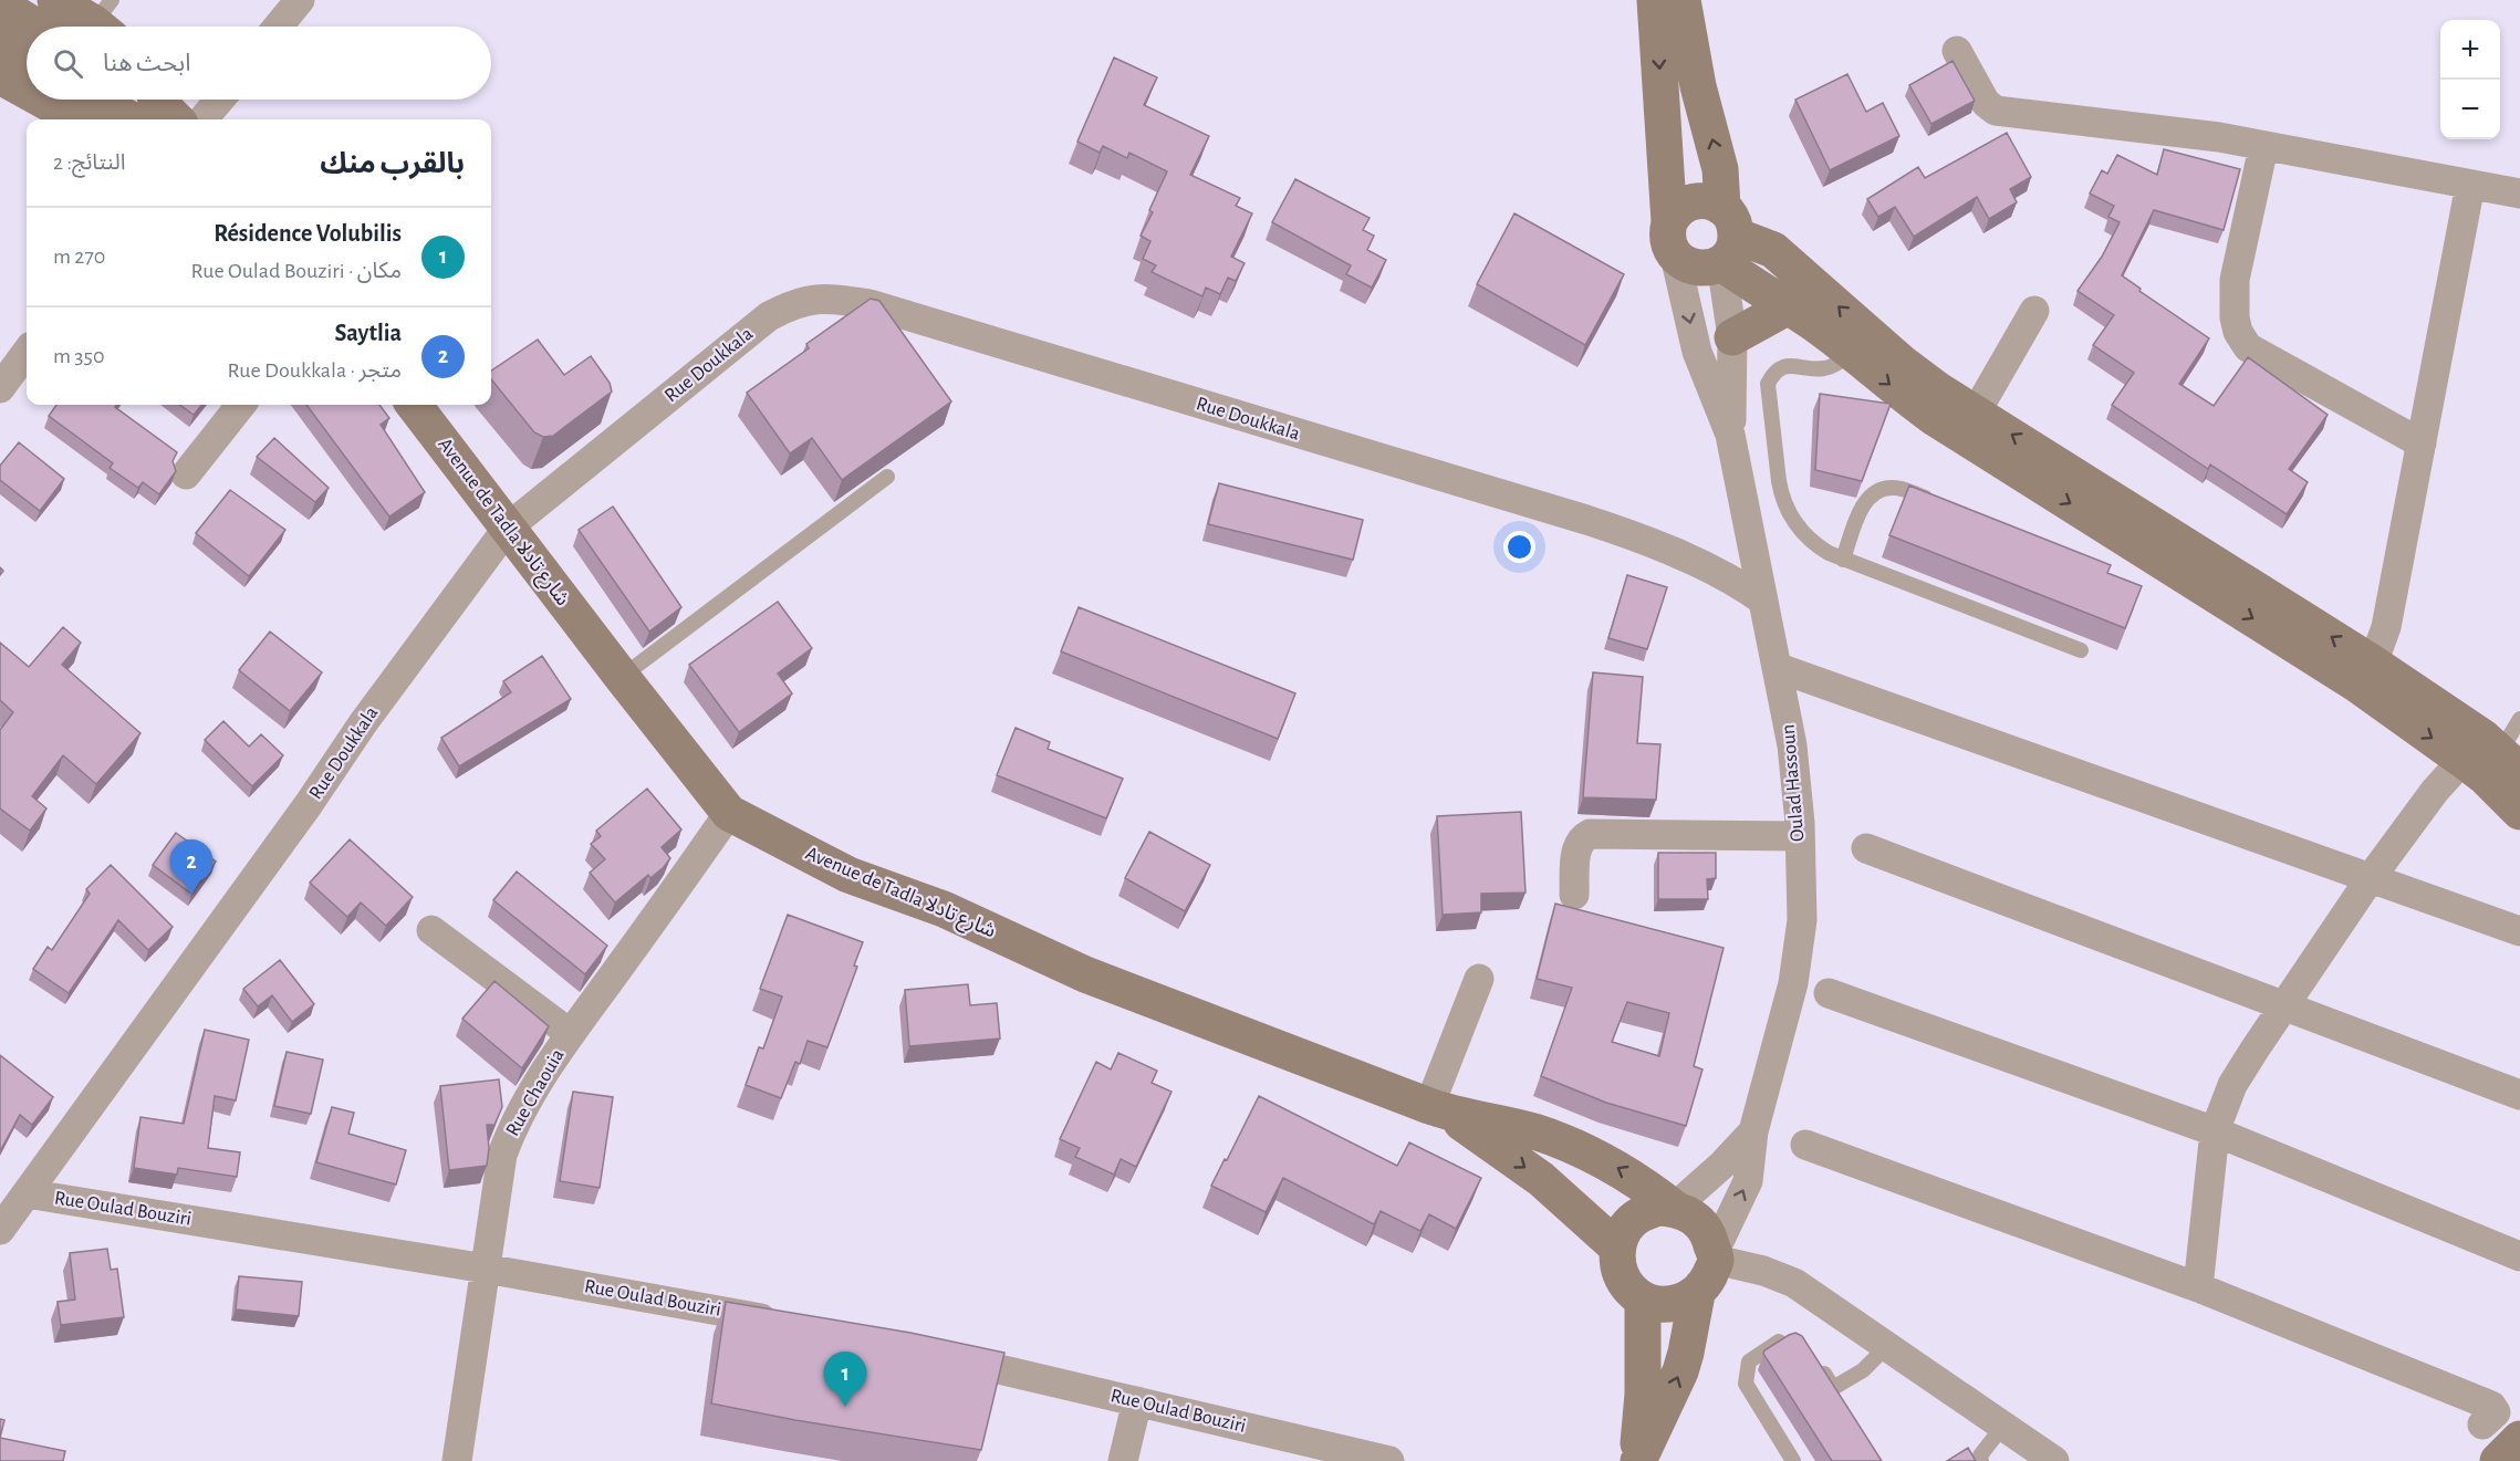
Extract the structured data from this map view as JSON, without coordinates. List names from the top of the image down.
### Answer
{
  "streets": {
    "main road": ["Avenue de Tadla شارع تادلا"],
    "street": [
      "Rue Doukkala",
      "Oulad Hassoun",
      "Rue Chaouia",
      "Rue Oulad Bouziri"
    ]
  },
  "crossings": [
    ["Rue Doukkala", "Avenue de Tadla شارع تادلا"],
    ["Rue Doukkala", "Oulad Hassoun"],
    ["Rue Doukkala", "Rue Oulad Bouziri"],
    ["Avenue de Tadla شارع تادلا", "Oulad Hassoun"],
    ["Avenue de Tadla شارع تادلا", "Rue Chaouia"],
    ["Rue Chaouia", "Rue Oulad Bouziri"]
  ],
  "page": {
    "map_buttons": ["+", "−"],
    "search": "ابحث هنا",
    "heading": ["بالقرب منك", "النتائج: 2"],
    "list": [
      {
        "mark": "1",
        "name": "Résidence Volubilis",
        "note": "مكان · Rue Oulad Bouziri",
        "value": "270 m"
      },
      {
        "mark": "2",
        "name": "Saytlia",
        "note": "متجر · Rue Doukkala",
        "value": "350 m"
      }
    ],
    "pins": ["2", "1"]
  }
}
